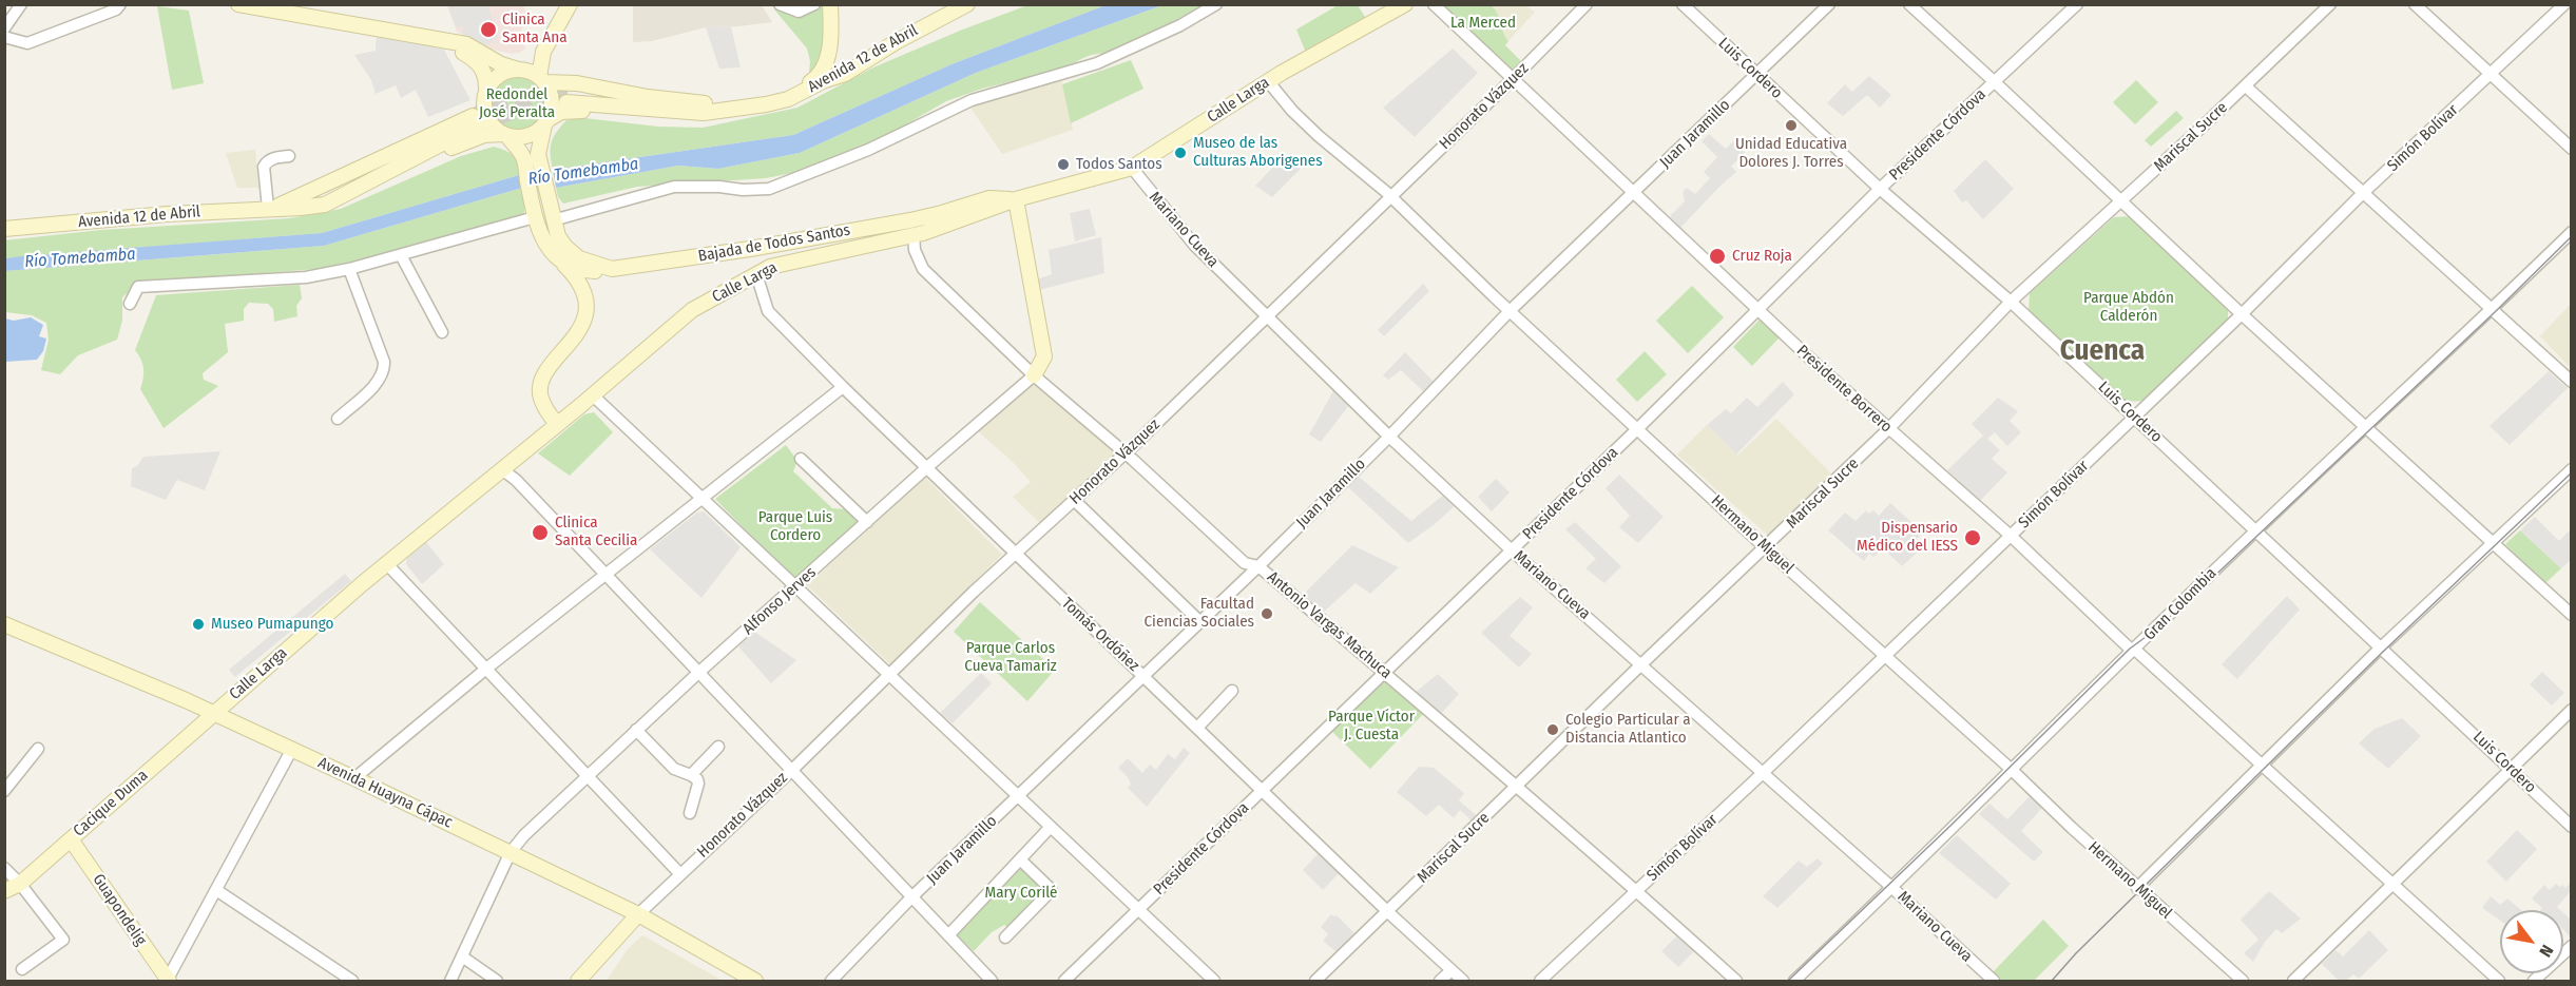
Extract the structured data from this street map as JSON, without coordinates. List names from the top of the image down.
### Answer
{
  "streets": {
    "street": [
      "Avenida 12 de Abril",
      "Luis Cordero",
      "Calle Larga",
      "Honorato Vázquez",
      "Juan Jaramillo",
      "Presidente Córdova",
      "Mariscal Sucre",
      "Simón Bolívar",
      "Mariano Cueva",
      "Bajada de Todos Santos",
      "Presidente Borrero",
      "Hermano Miguel",
      "Alfonso Jerves",
      "Gran Colombia",
      "Antonio Vargas Machuca",
      "Tomás Ordóñez",
      "Avenida Huayna Cápac",
      "Cacique Duma",
      "Guapondelig"
    ]
  },
  "crossings": [
    ["Luis Cordero", "Juan Jaramillo"],
    ["Luis Cordero", "Presidente Córdova"],
    ["Luis Cordero", "Mariscal Sucre"],
    ["Luis Cordero", "Simón Bolívar"],
    ["Luis Cordero", "Gran Colombia"],
    ["Calle Larga", "Mariano Cueva"],
    ["Calle Larga", "Bajada de Todos Santos"],
    ["Calle Larga", "Hermano Miguel"],
    ["Calle Larga", "Antonio Vargas Machuca"],
    ["Calle Larga", "Tomás Ordóñez"],
    ["Calle Larga", "Avenida Huayna Cápac"],
    ["Calle Larga", "Cacique Duma"],
    ["Honorato Vázquez", "Mariano Cueva"],
    ["Honorato Vázquez", "Presidente Borrero"],
    ["Honorato Vázquez", "Hermano Miguel"],
    ["Honorato Vázquez", "Antonio Vargas Machuca"],
    ["Honorato Vázquez", "Tomás Ordóñez"],
    ["Honorato Vázquez", "Avenida Huayna Cápac"],
    ["Juan Jaramillo", "Mariano Cueva"],
    ["Juan Jaramillo", "Presidente Borrero"],
    ["Juan Jaramillo", "Hermano Miguel"],
    ["Juan Jaramillo", "Antonio Vargas Machuca"],
    ["Juan Jaramillo", "Tomás Ordóñez"],
    ["Presidente Córdova", "Mariano Cueva"],
    ["Presidente Córdova", "Presidente Borrero"],
    ["Presidente Córdova", "Hermano Miguel"],
    ["Presidente Córdova", "Antonio Vargas Machuca"],
    ["Presidente Córdova", "Tomás Ordóñez"],
    ["Mariscal Sucre", "Mariano Cueva"],
    ["Mariscal Sucre", "Presidente Borrero"],
    ["Mariscal Sucre", "Hermano Miguel"],
    ["Mariscal Sucre", "Antonio Vargas Machuca"],
    ["Mariscal Sucre", "Tomás Ordóñez"],
    ["Simón Bolívar", "Mariano Cueva"],
    ["Simón Bolívar", "Presidente Borrero"],
    ["Simón Bolívar", "Hermano Miguel"],
    ["Simón Bolívar", "Antonio Vargas Machuca"],
    ["Mariano Cueva", "Gran Colombia"],
    ["Presidente Borrero", "Gran Colombia"],
    ["Hermano Miguel", "Gran Colombia"],
    ["Alfonso Jerves", "Antonio Vargas Machuca"],
    ["Alfonso Jerves", "Tomás Ordóñez"],
    ["Alfonso Jerves", "Avenida Huayna Cápac"],
    ["Avenida Huayna Cápac", "Cacique Duma"],
    ["Cacique Duma", "Guapondelig"]
  ],
  "districts": ["Cuenca"],
  "water": ["Río Tomebamba"],
  "parks": [
    "La Merced",
    "Redondel José Peralta",
    "Parque Abdón Calderón",
    "Parque Luis Cordero",
    "Parque Carlos Cueva Tamariz",
    "Parque Víctor J. Cuesta",
    "Mary Corilé"
  ],
  "places": [
    "Clinica Santa Ana",
    "Unidad Educativa Dolores J. Torres",
    "Museo de las Culturas Aborigenes",
    "Todos Santos",
    "Cruz Roja",
    "Clinica Santa Cecilia",
    "Dispensario Médico del IESS",
    "Facultad Ciencias Sociales",
    "Museo Pumapungo",
    "Colegio Particular a Distancia Atlantico"
  ],
  "north": "bottom right"
}
